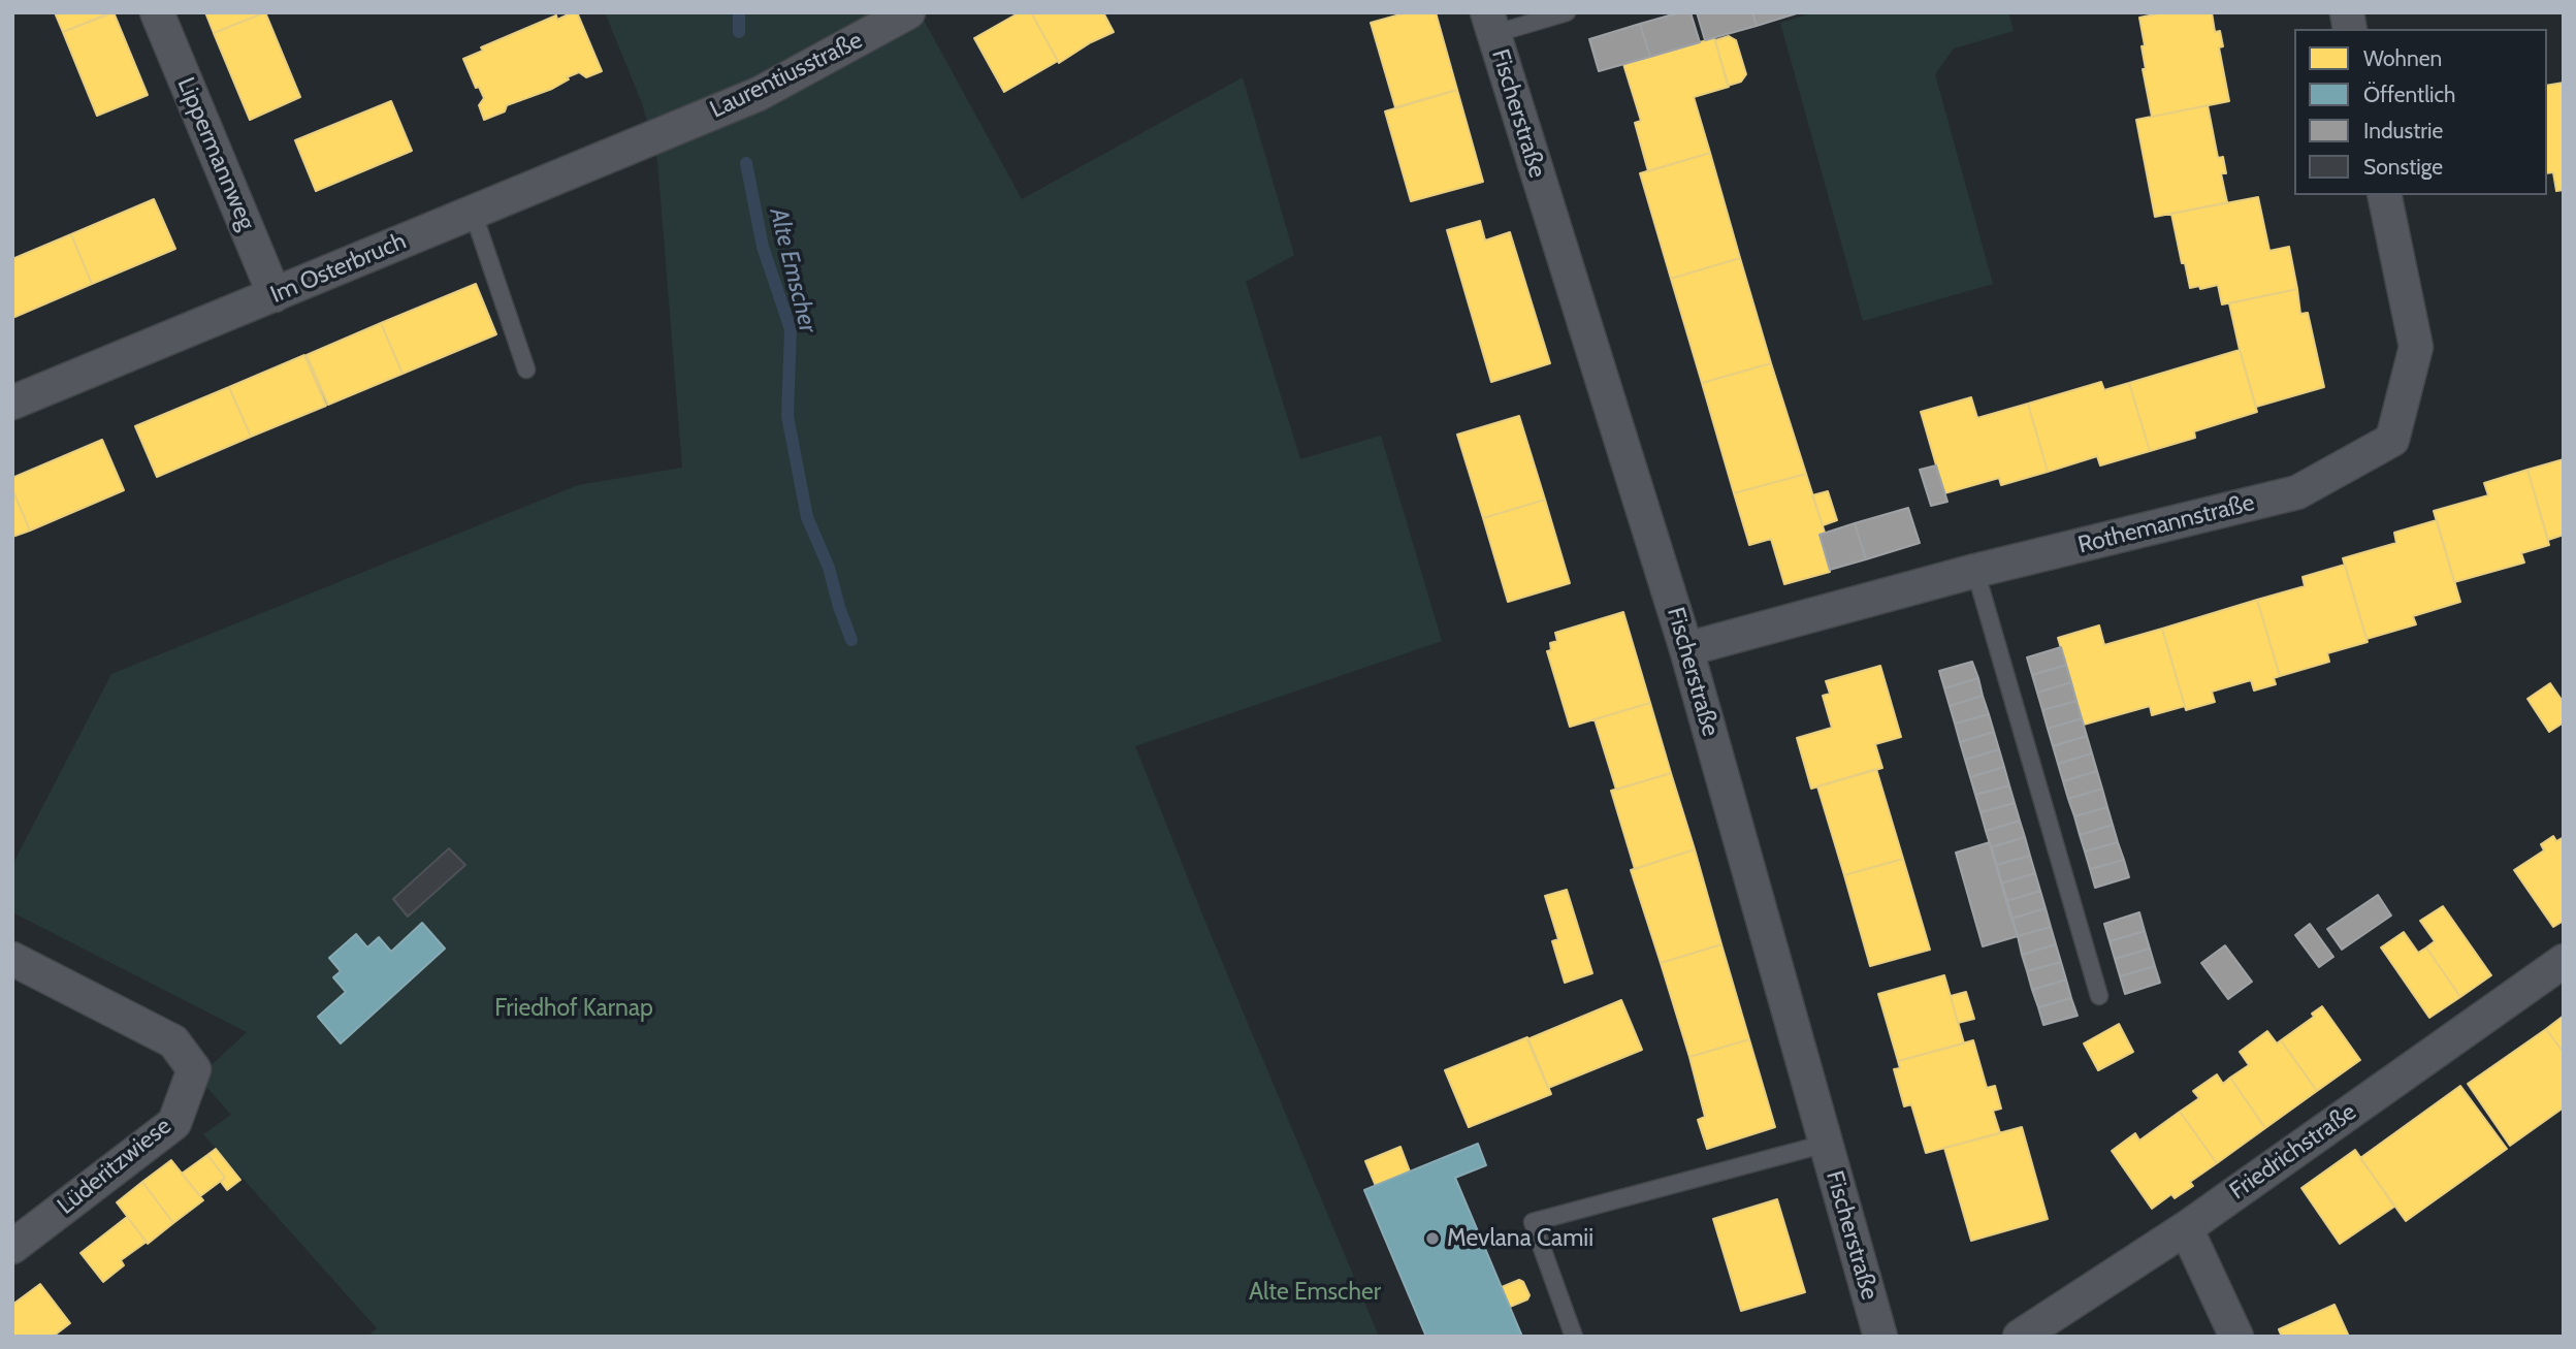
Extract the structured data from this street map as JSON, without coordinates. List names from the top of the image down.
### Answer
{
  "streets": {
    "street": [
      "Laurentiusstraße",
      "Fischerstraße",
      "Lippermannweg",
      "Im Osterbruch",
      "Rothemannstraße",
      "Friedrichstraße",
      "Lüderitzwiese"
    ]
  },
  "crossings": [
    ["Laurentiusstraße", "Im Osterbruch"],
    ["Fischerstraße", "Rothemannstraße"],
    ["Lippermannweg", "Im Osterbruch"]
  ],
  "water": ["Alte Emscher"],
  "parks": ["Friedhof Karnap", "Alte Emscher"],
  "places": ["Mevlana Camii"],
  "legend": [
    "Wohnen",
    "Öffentlich",
    "Industrie",
    "Sonstige"
  ]
}
